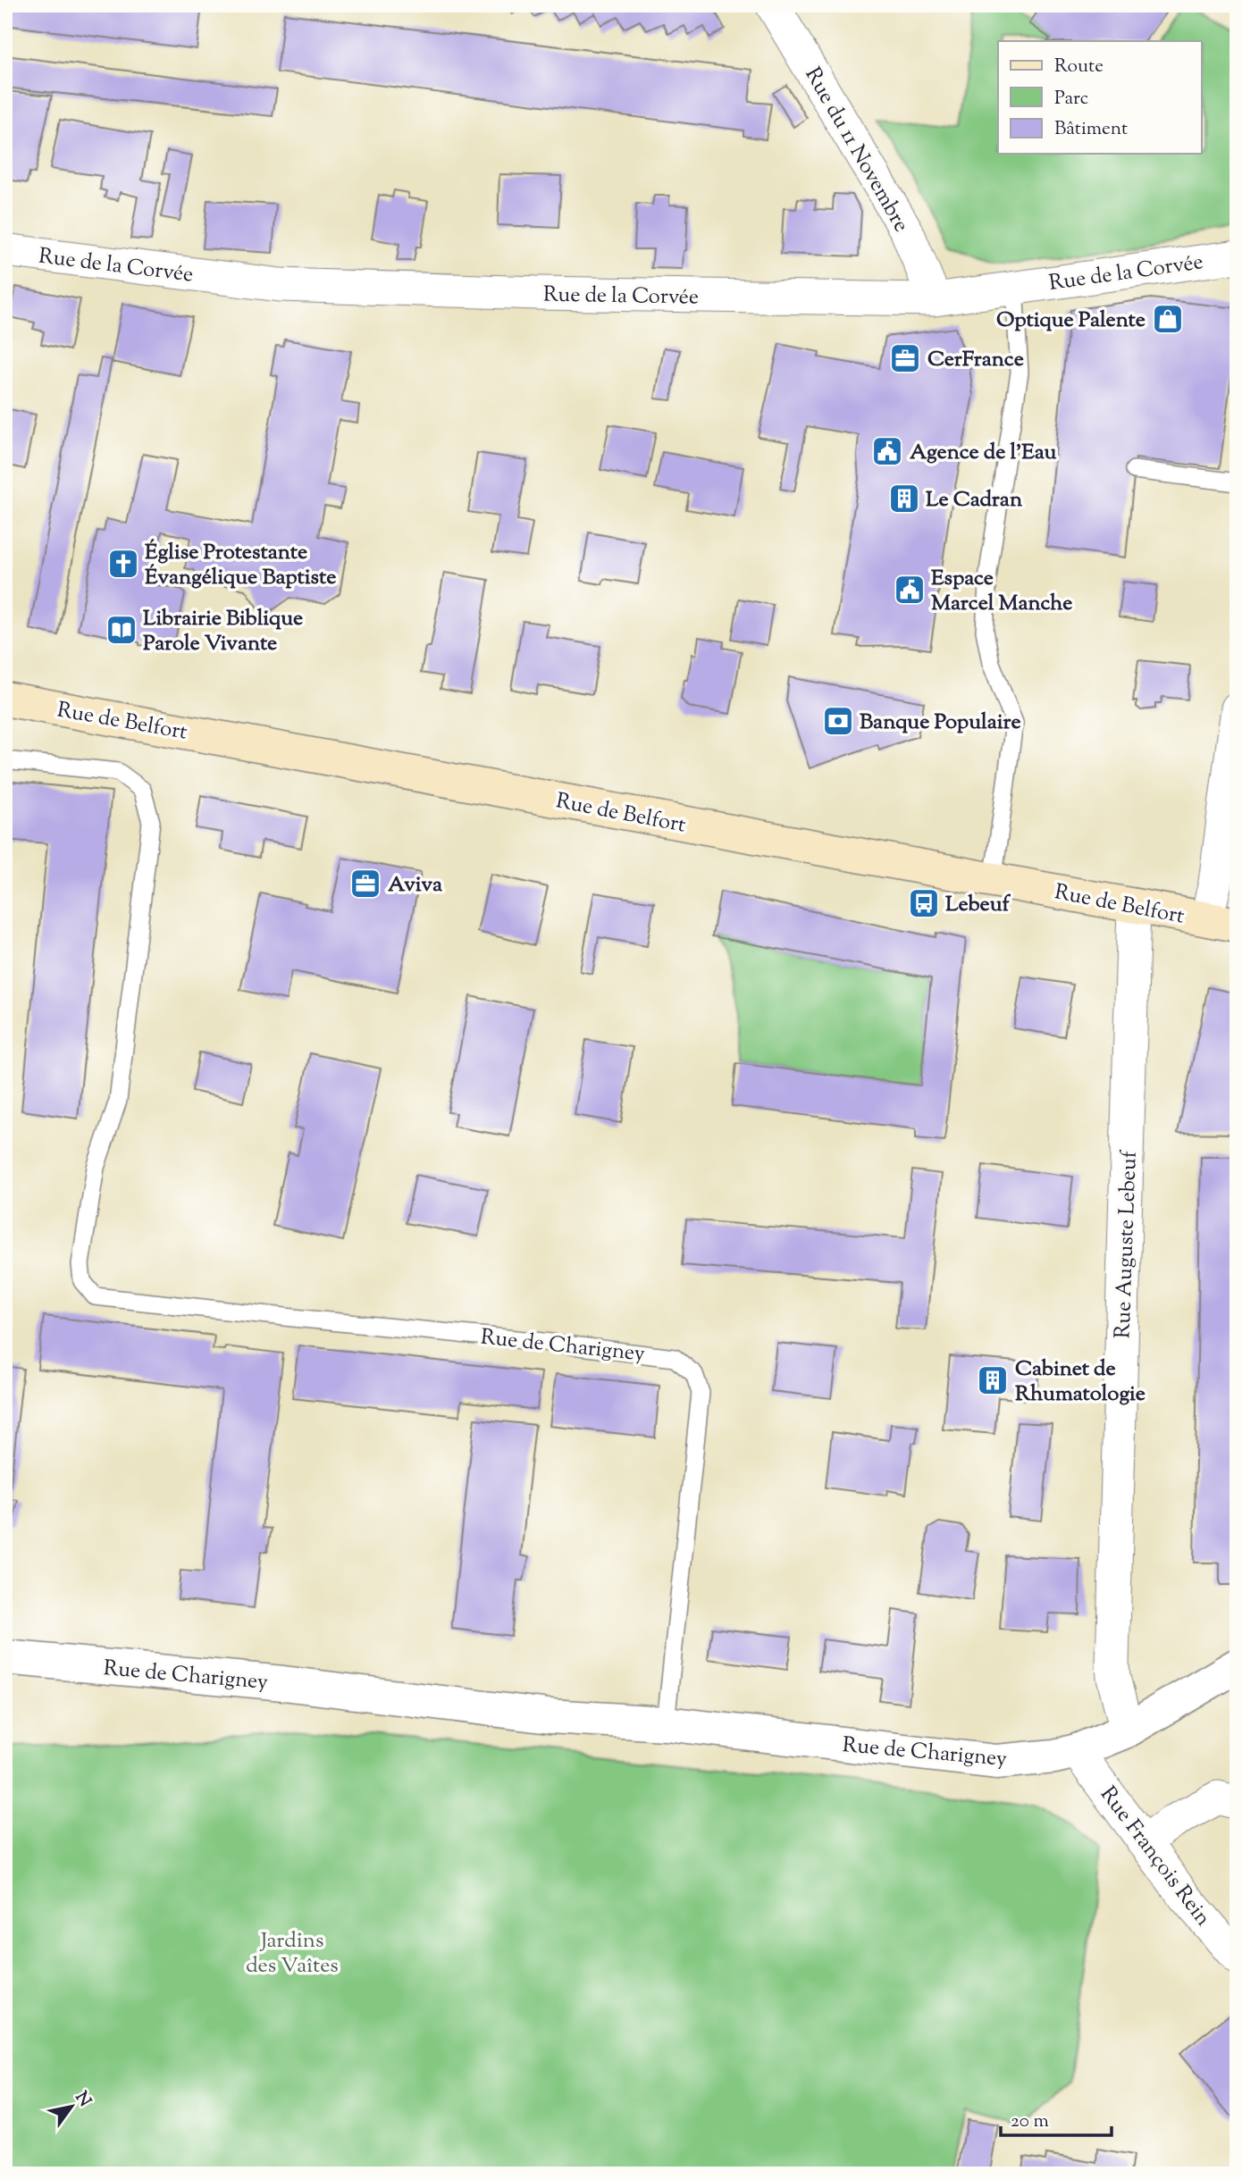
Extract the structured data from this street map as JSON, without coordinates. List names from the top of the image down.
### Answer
{
  "streets": {
    "main road": ["Rue de Belfort"],
    "street": [
      "Rue du 11 Novembre",
      "Rue de la Corvée",
      "Rue Auguste Lebeuf",
      "Rue de Charigney",
      "Rue François Rein"
    ]
  },
  "crossings": [
    ["Rue du 11 Novembre", "Rue de la Corvée"],
    ["Rue de Belfort", "Rue Auguste Lebeuf"],
    ["Rue Auguste Lebeuf", "Rue de Charigney"],
    ["Rue de Charigney", "Rue François Rein"]
  ],
  "parks": ["Jardins des Vaîtes"],
  "places": {
    "shop": ["Optique Palente"],
    "office": ["CerFrance", "Aviva"],
    "public building": ["Agence de l'Eau", "Espace Marcel Manche"],
    "building": ["Le Cadran", "Cabinet de Rhumatologie"],
    "church": ["Église Protestante Évangélique Baptiste"],
    "library": ["Librairie Biblique Parole Vivante"],
    "bank": ["Banque Populaire"],
    "bus stop": ["Lebeuf"]
  },
  "legend": ["Route", "Parc", "Bâtiment"],
  "scale_bar": "20 m",
  "north": "top right"
}
